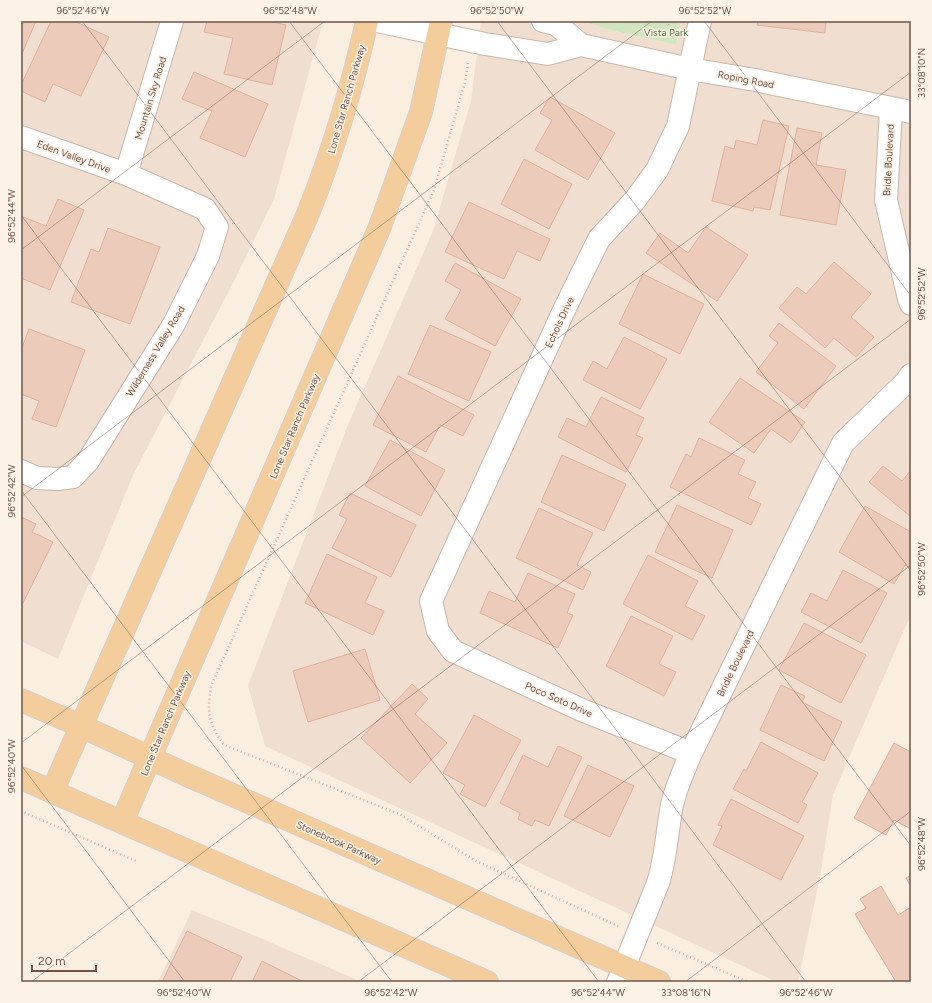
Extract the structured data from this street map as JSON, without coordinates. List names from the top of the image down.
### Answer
{
  "streets": {
    "main road": ["Lone Star Ranch Parkway", "Stonebrook Parkway"],
    "street": [
      "Roping Road",
      "Mountain Sky Road",
      "Eden Valley Drive",
      "Bridle Boulevard",
      "Echols Drive",
      "Wilderness Valley Road",
      "Poco Soto Drive"
    ]
  },
  "crossings": [
    ["Roping Road", "Lone Star Ranch Parkway"],
    ["Roping Road", "Bridle Boulevard"],
    ["Roping Road", "Echols Drive"],
    ["Mountain Sky Road", "Eden Valley Drive"],
    ["Mountain Sky Road", "Wilderness Valley Road"],
    ["Lone Star Ranch Parkway", "Stonebrook Parkway"],
    ["Eden Valley Drive", "Wilderness Valley Road"],
    ["Bridle Boulevard", "Poco Soto Drive"],
    ["Bridle Boulevard", "Stonebrook Parkway"],
    ["Echols Drive", "Poco Soto Drive"]
  ],
  "parks": ["Vista Park"],
  "scale_bar": "20 m",
  "coordinates": [
    "96°52'46\"W",
    "96°52'48\"W",
    "96°52'50\"W",
    "96°52'52\"W",
    "33°08'10\"N",
    "96°52'44\"W",
    "96°52'42\"W",
    "96°52'40\"W",
    "33°08'16\"N"
  ]
}
